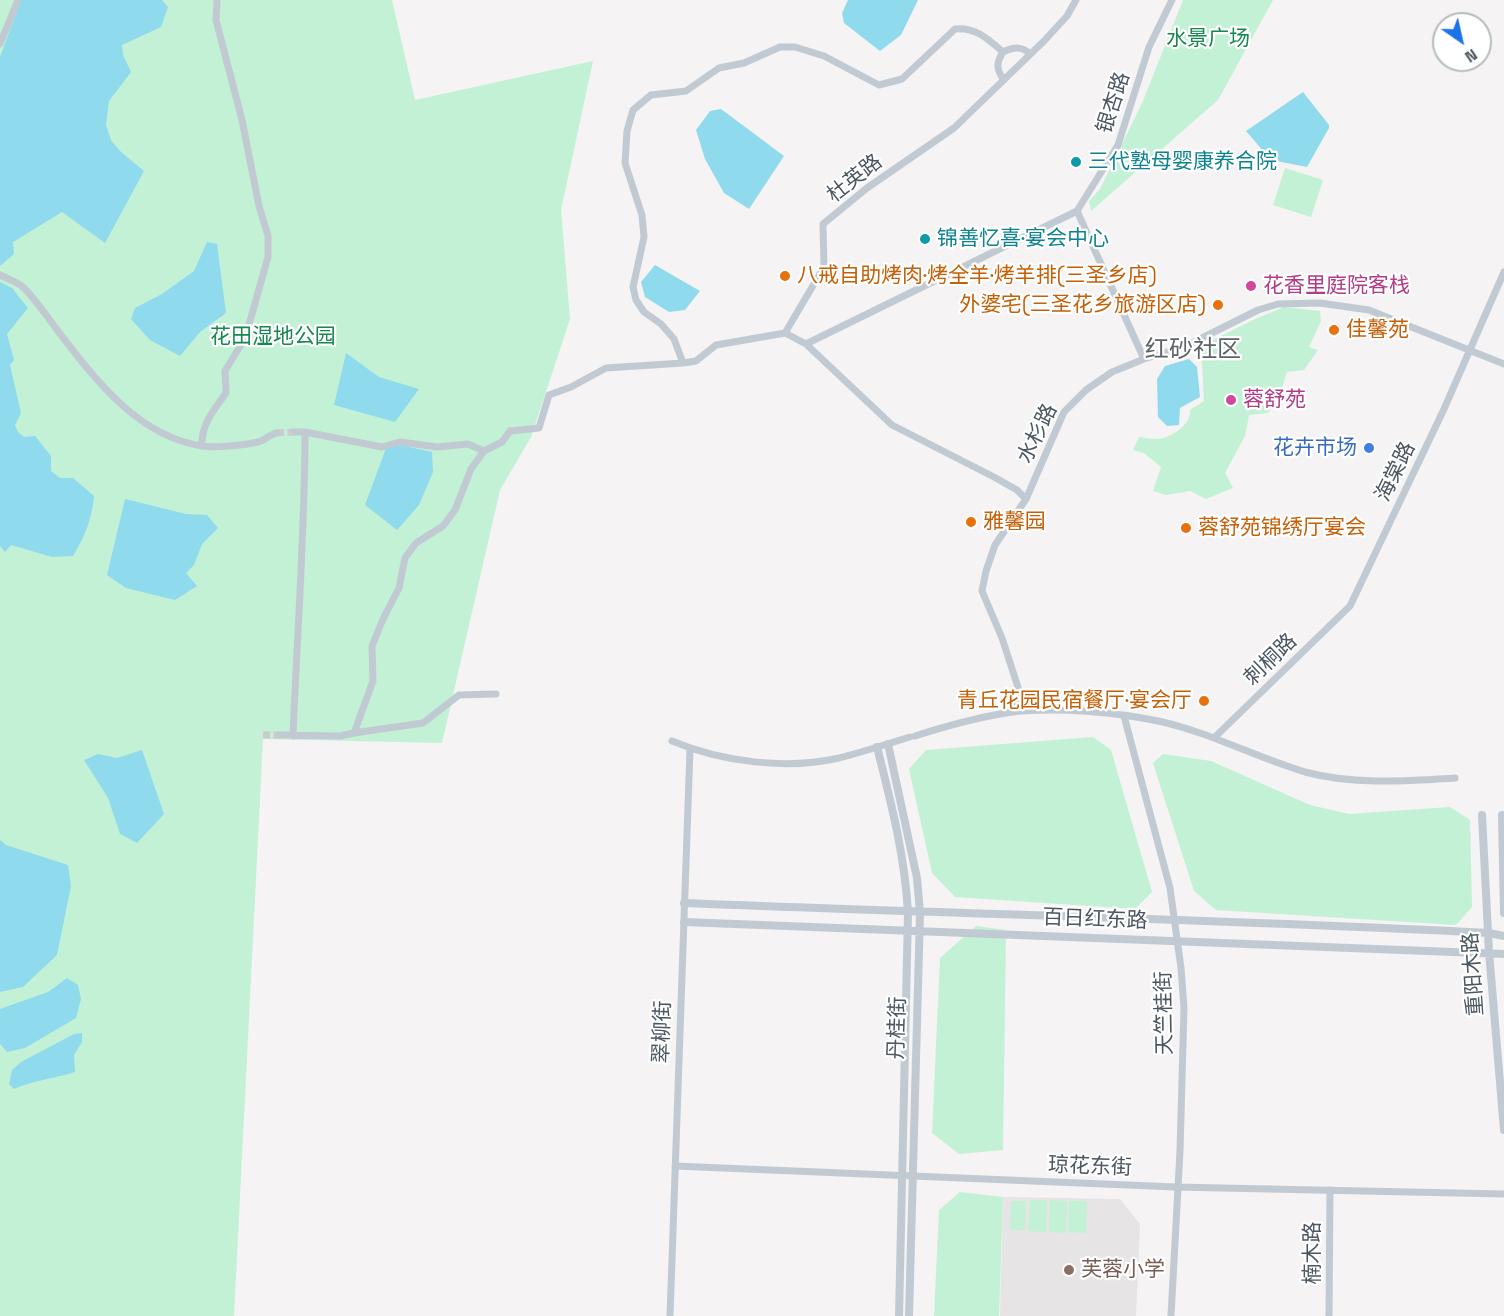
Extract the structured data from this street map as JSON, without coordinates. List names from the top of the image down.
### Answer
{
  "streets": {
    "street": [
      "银杏路",
      "杜英路",
      "水杉路",
      "海棠路",
      "刺桐路",
      "百日红东路",
      "重阳木路",
      "天竺桂街",
      "丹桂街",
      "翠柳街",
      "琼花东街",
      "楠木路"
    ]
  },
  "crossings": [
    ["水杉路", "海棠路"],
    ["海棠路", "刺桐路"],
    ["百日红东路", "重阳木路"],
    ["百日红东路", "天竺桂街"],
    ["百日红东路", "丹桂街"],
    ["百日红东路", "翠柳街"],
    ["天竺桂街", "琼花东街"],
    ["丹桂街", "琼花东街"],
    ["翠柳街", "琼花东街"],
    ["琼花东街", "楠木路"]
  ],
  "districts": ["红砂社区"],
  "parks": ["水景广场", "花田湿地公园"],
  "places": [
    "三代塾母婴康养合院",
    "锦善忆喜·宴会中心",
    "八戒自助烤肉·烤全羊·烤羊排(三圣乡店)",
    "花香里庭院客栈",
    "外婆宅(三圣花乡旅游区店)",
    "佳馨苑",
    "蓉舒苑",
    "花卉市场",
    "雅馨园",
    "蓉舒苑锦绣厅宴会",
    "青丘花园民宿餐厅·宴会厅",
    "芙蓉小学"
  ],
  "north": "bottom right"
}
